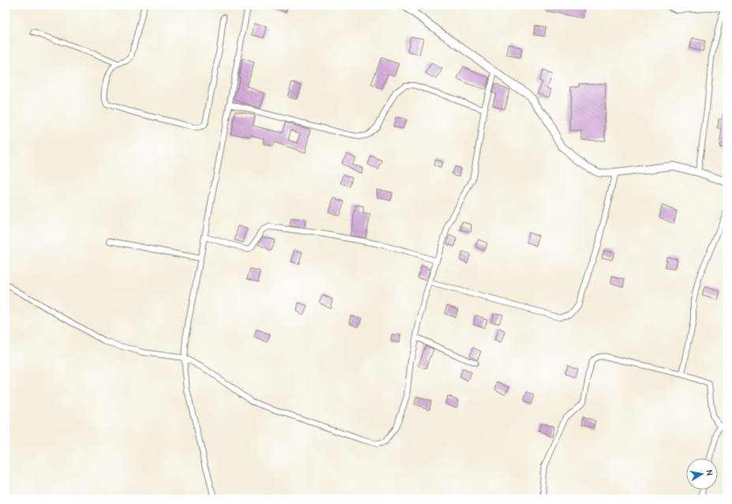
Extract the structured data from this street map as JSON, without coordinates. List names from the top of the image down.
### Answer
{
  "north": "right"
}
